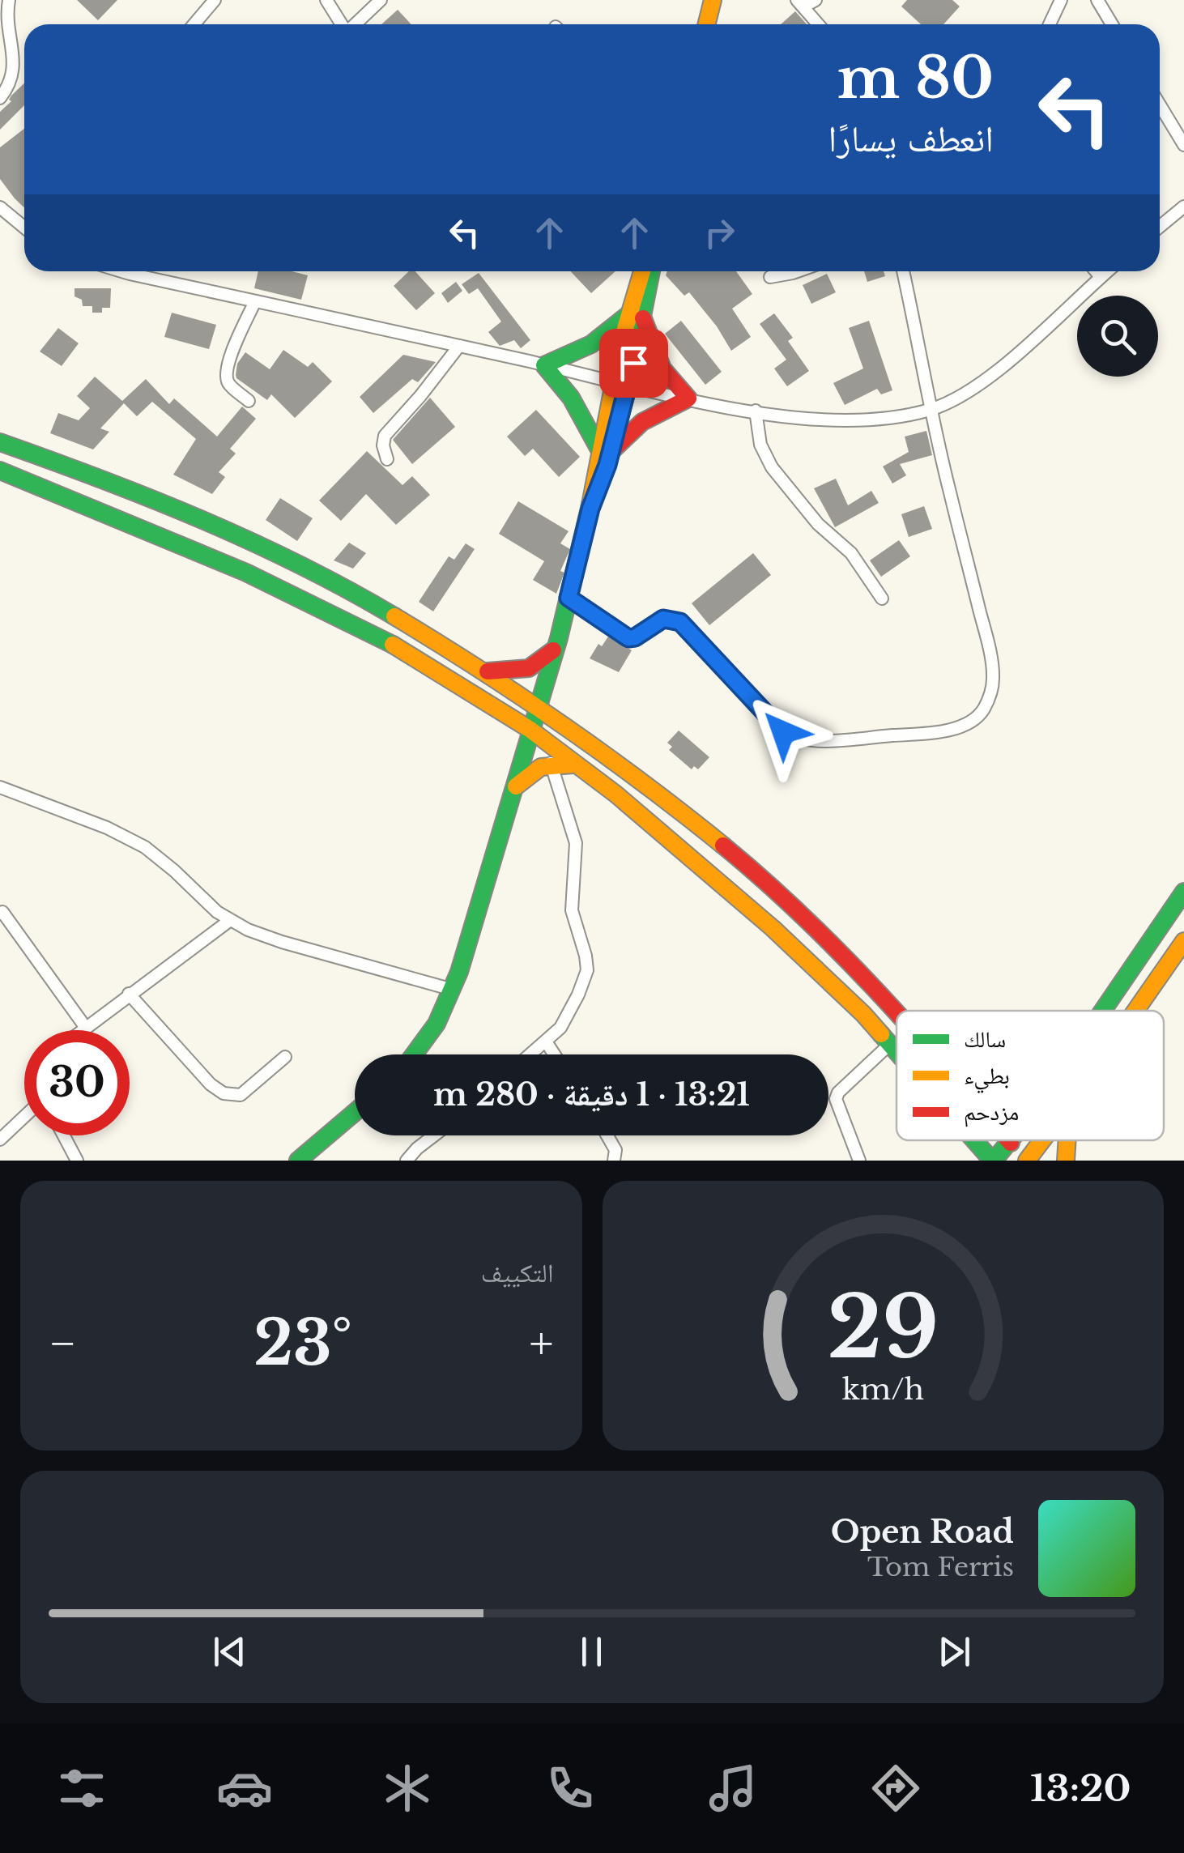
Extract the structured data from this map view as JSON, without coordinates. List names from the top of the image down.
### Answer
{
  "legend": ["سالك", "بطيء", "مزدحم"],
  "page": {
    "turn": ["80 m", "انعطف يسارًا"],
    "limit": "30",
    "trip": "13:21 · 1 دقيقة · 280 m",
    "tile": "التكييف",
    "heat": ["−", "23°", "+"],
    "song": ["Open Road", "Tom Ferris"],
    "tabs": "13:20",
    "gauge": ["29", "km/h"]
  }
}
